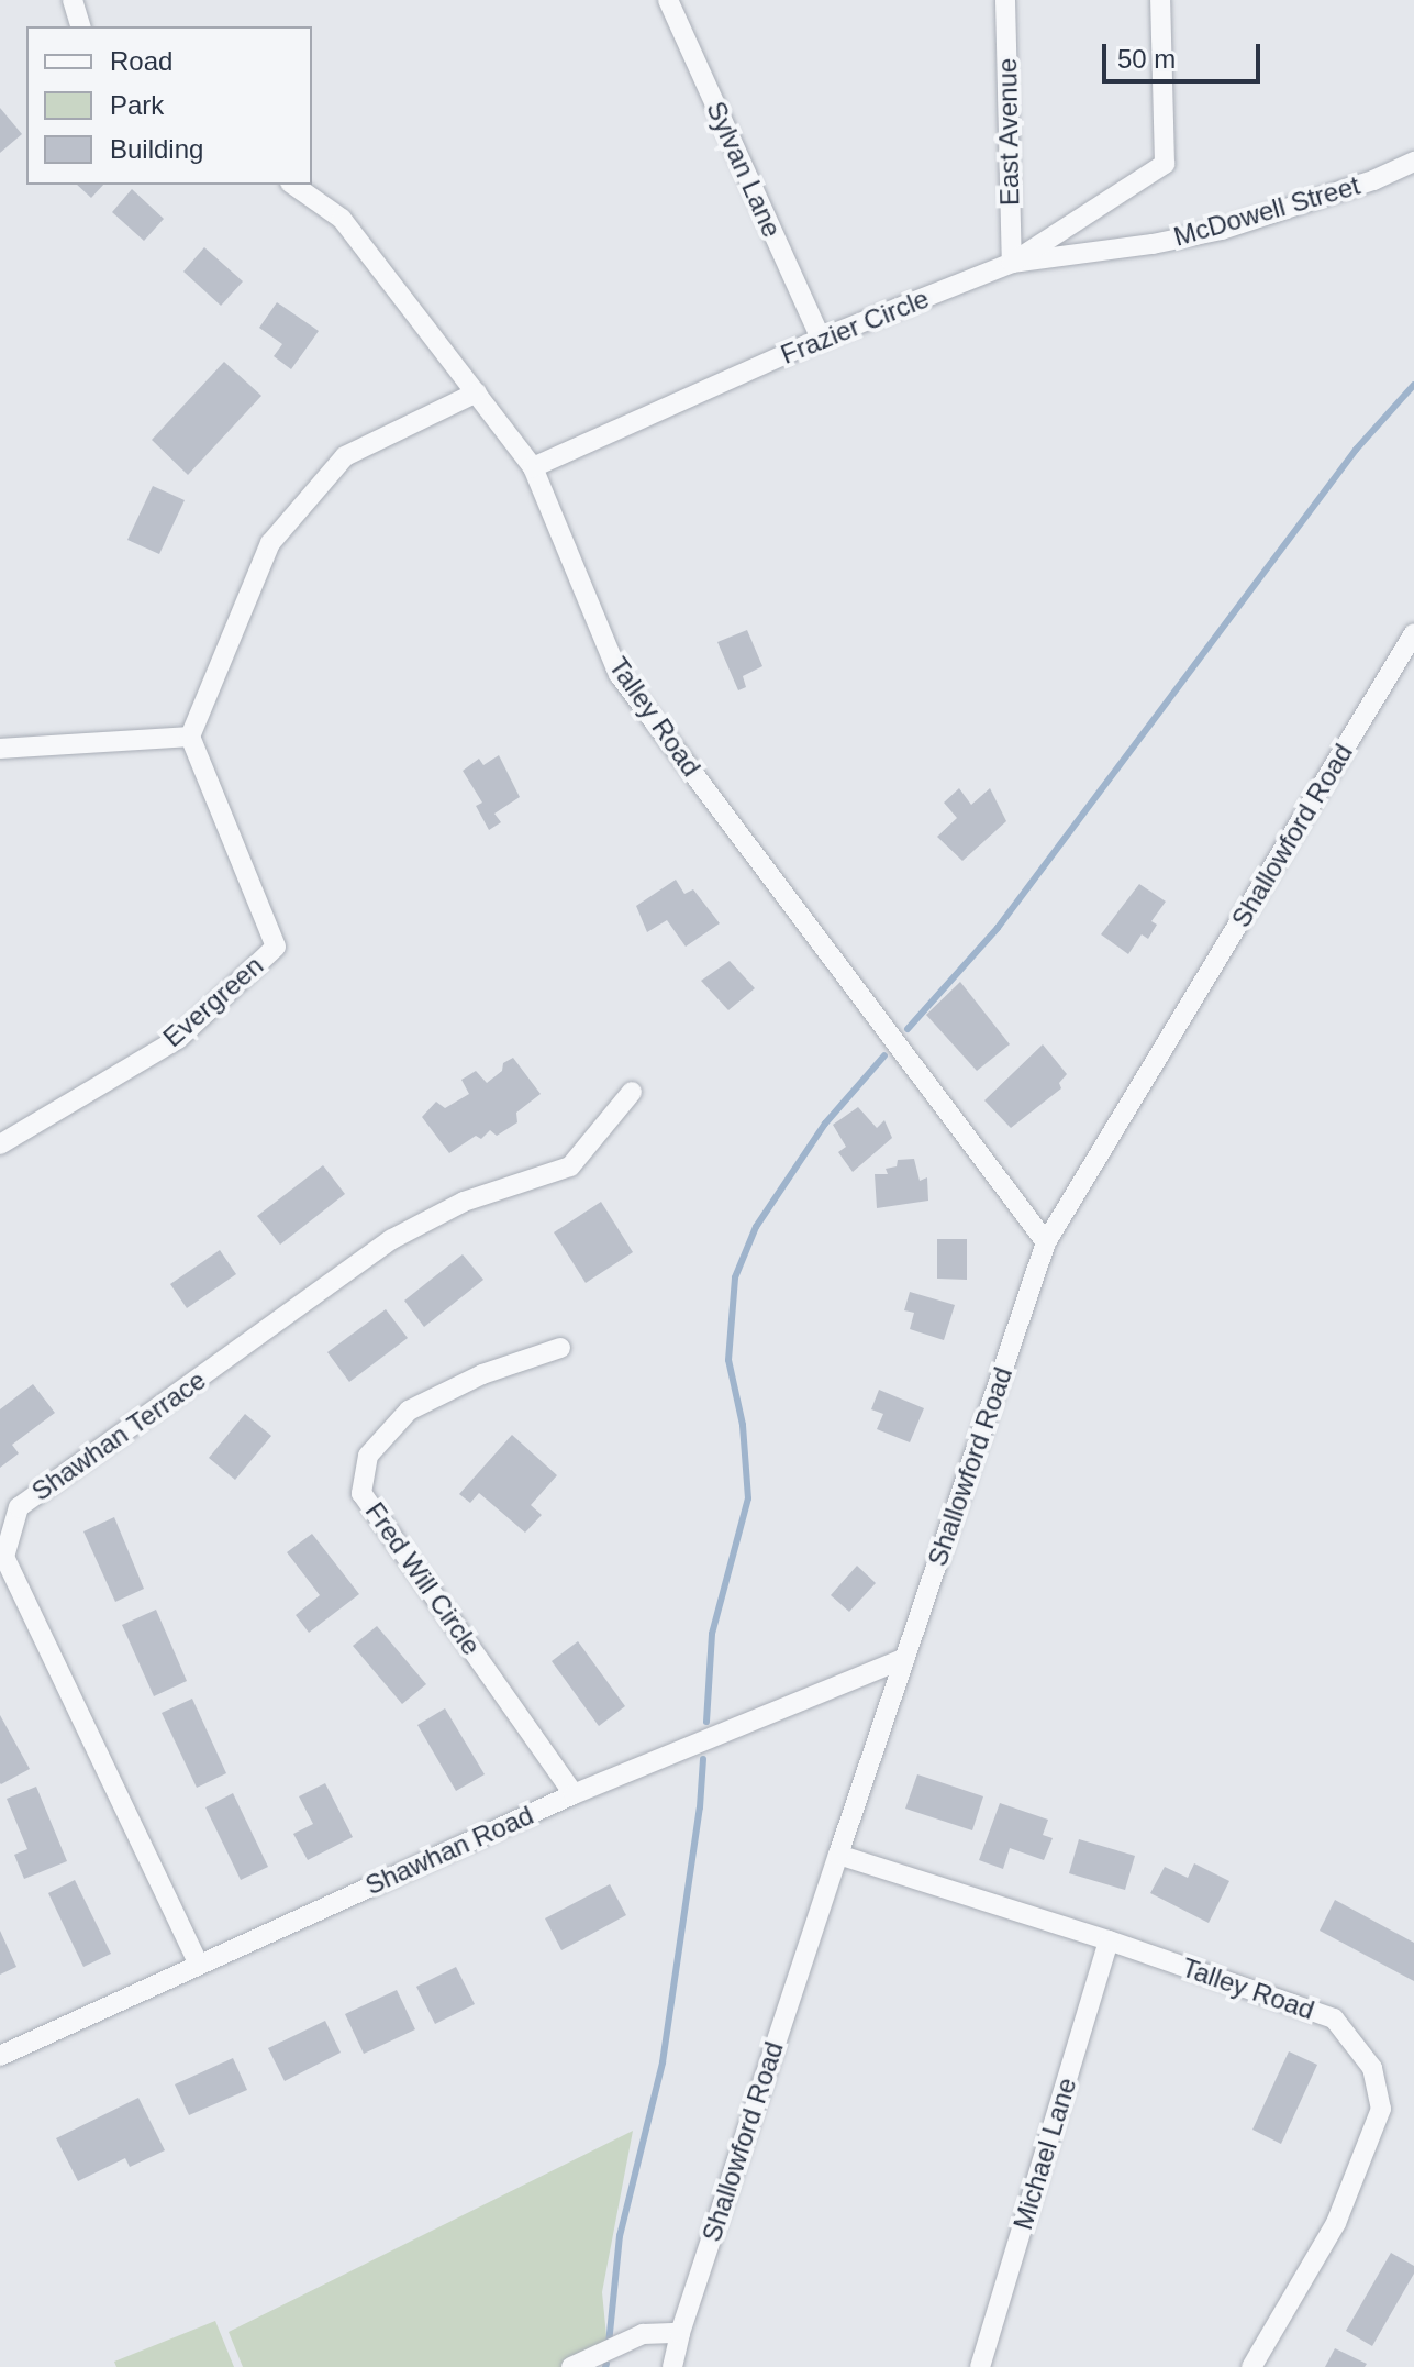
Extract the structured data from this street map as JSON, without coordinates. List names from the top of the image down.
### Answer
{
  "streets": {
    "street": [
      "East Avenue",
      "Sylvan Lane",
      "McDowell Street",
      "Frazier Circle",
      "Talley Road",
      "Shallowford Road",
      "Evergreen",
      "Shawhan Terrace",
      "Fred Will Circle",
      "Shawhan Road",
      "Michael Lane"
    ]
  },
  "crossings": [
    ["East Avenue", "McDowell Street"],
    ["East Avenue", "Frazier Circle"],
    ["Sylvan Lane", "Frazier Circle"],
    ["McDowell Street", "Frazier Circle"],
    ["Frazier Circle", "Talley Road"],
    ["Talley Road", "Shallowford Road"],
    ["Talley Road", "Michael Lane"],
    ["Shallowford Road", "Shawhan Road"],
    ["Shawhan Terrace", "Shawhan Road"],
    ["Fred Will Circle", "Shawhan Road"]
  ],
  "legend": ["Road", "Park", "Building"],
  "scale_bar": "50 m"
}
